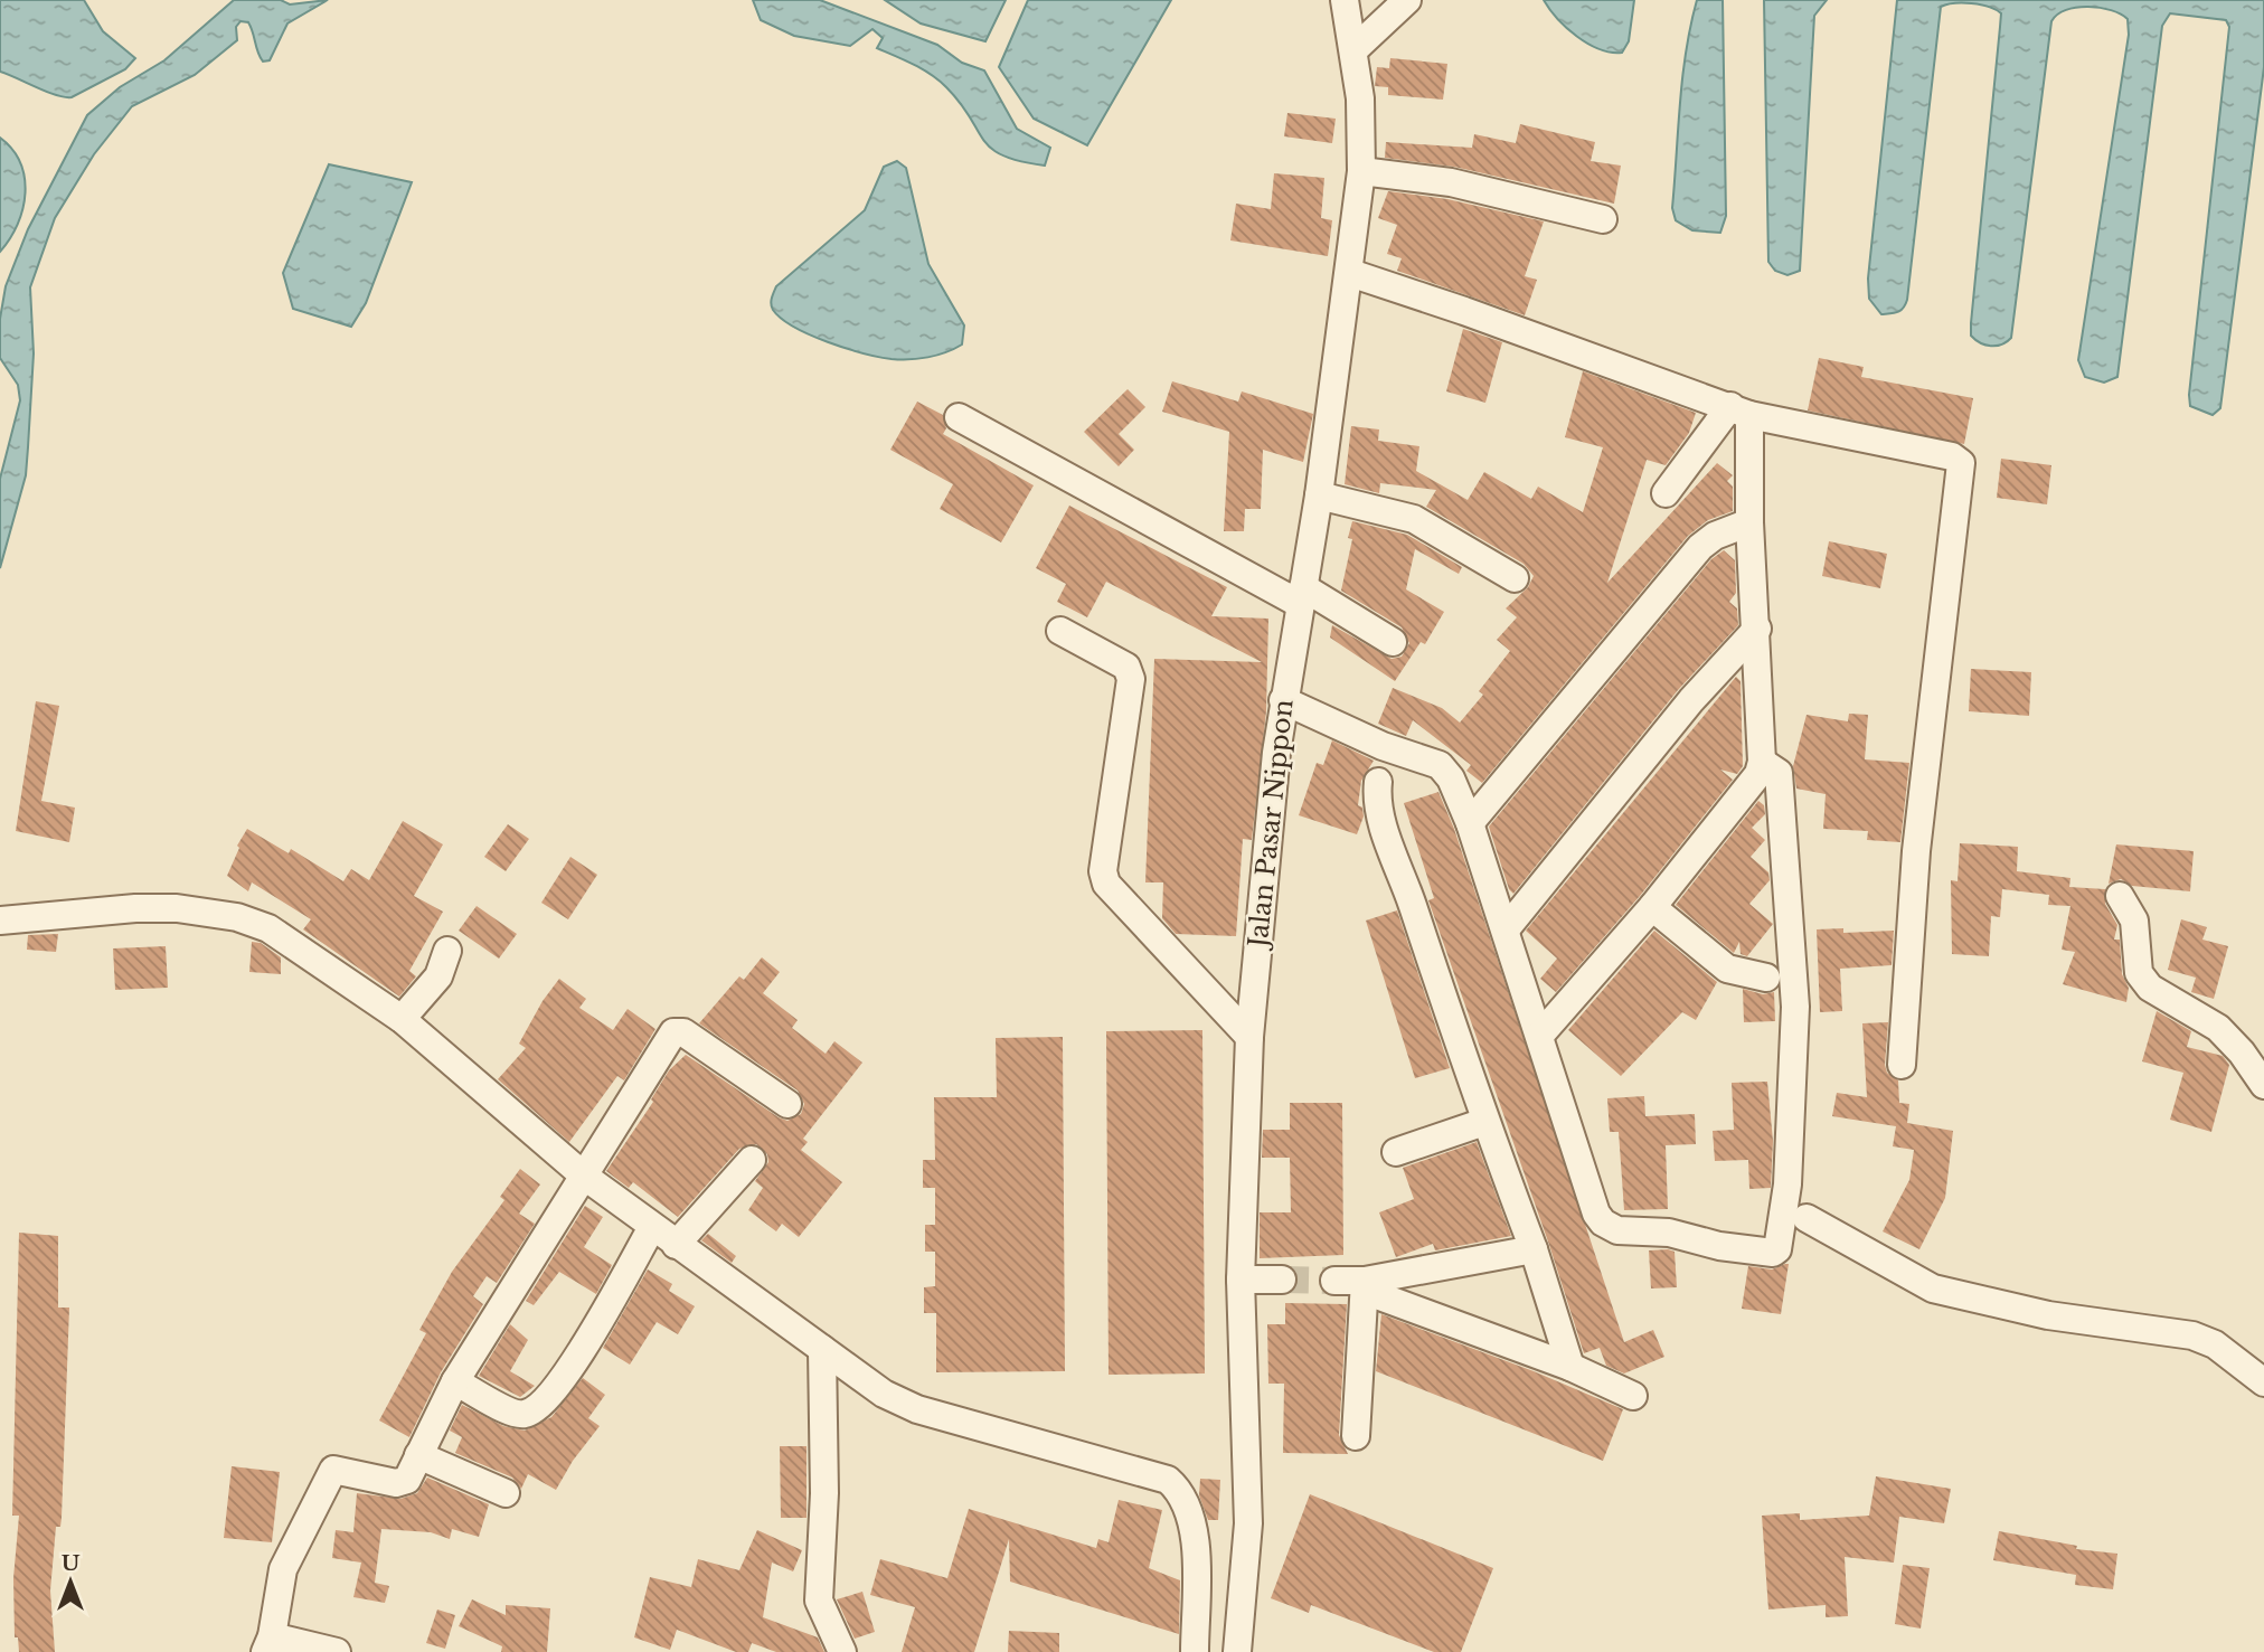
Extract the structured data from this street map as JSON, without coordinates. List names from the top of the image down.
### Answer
{
  "streets": {
    "street": ["Jalan Pasar Nippon"]
  },
  "north": "top"
}
